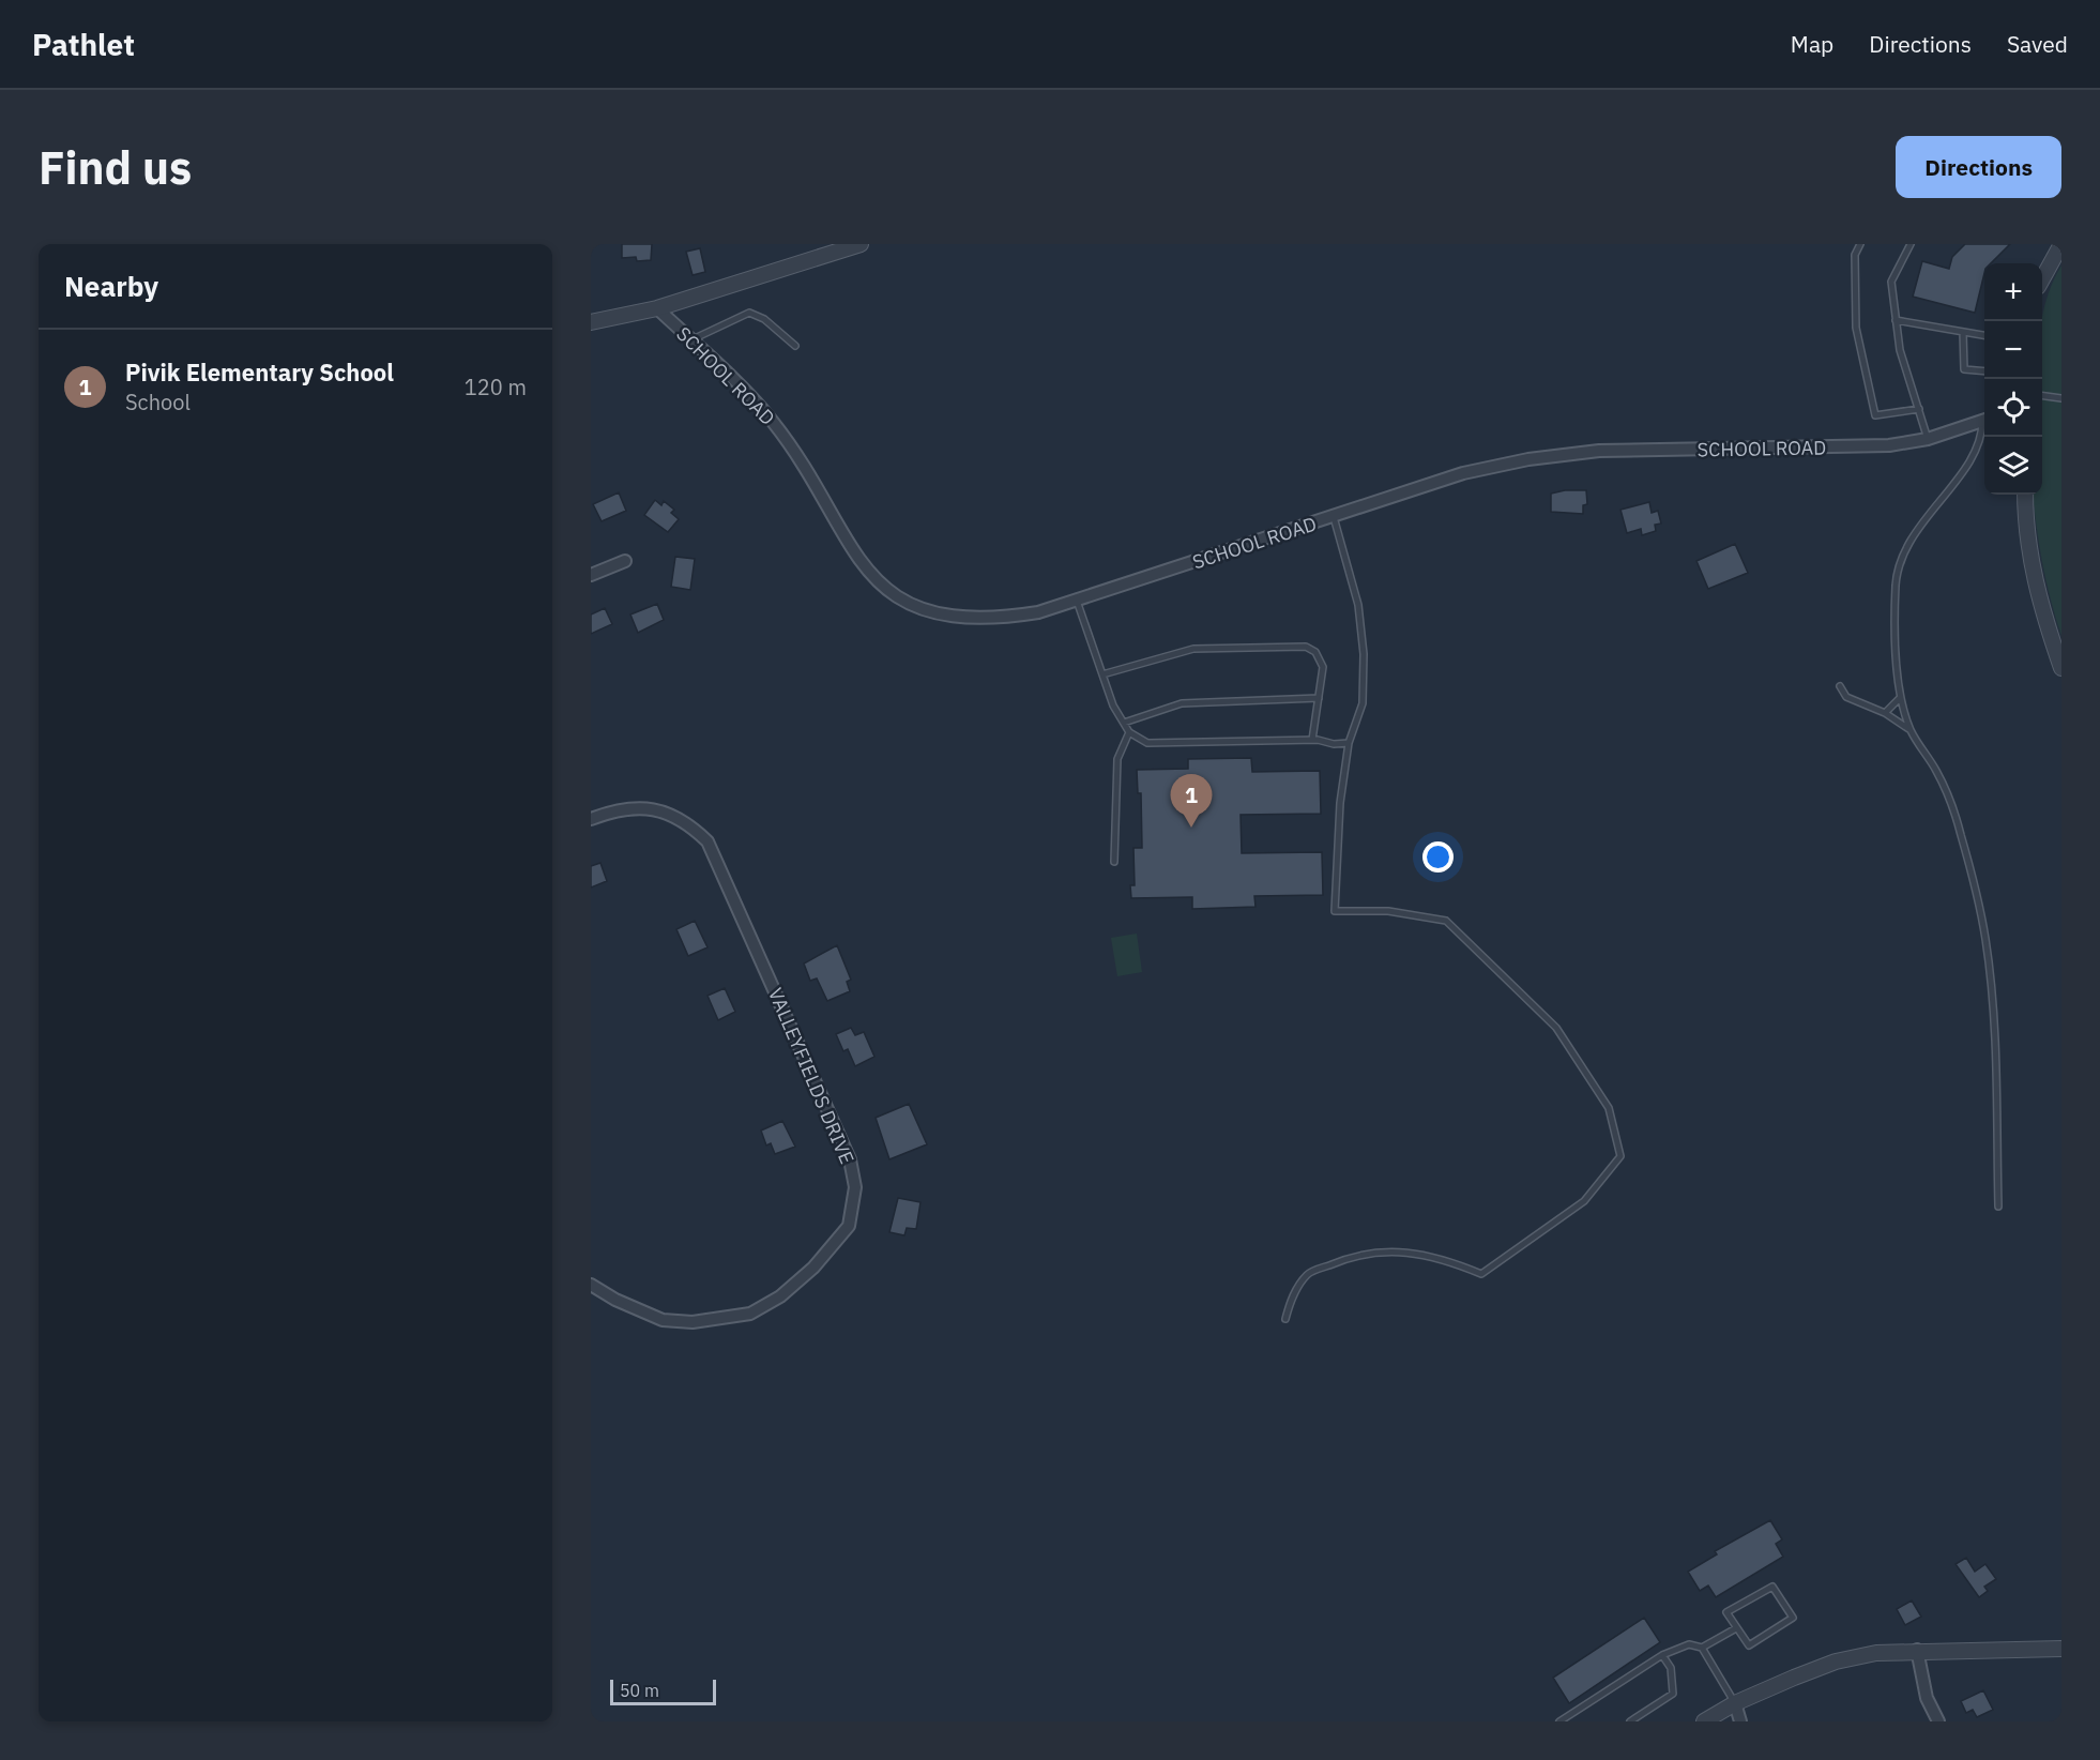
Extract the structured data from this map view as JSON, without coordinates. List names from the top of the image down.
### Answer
{
  "streets": {
    "street": ["SCHOOL ROAD", "VALLEYFIELDS DRIVE"]
  },
  "scale_bar": "50 m",
  "page": {
    "header": "Pathlet",
    "nav": ["Map", "Directions", "Saved"],
    "buttons": "Directions",
    "title": "Find us",
    "heading": "Nearby",
    "map_buttons": ["+", "−"],
    "list": [
      {
        "mark": "1",
        "name": "Pivik Elementary School",
        "note": "School",
        "value": "120 m"
      }
    ],
    "pins": "1",
    "scale": "50 m"
  }
}
